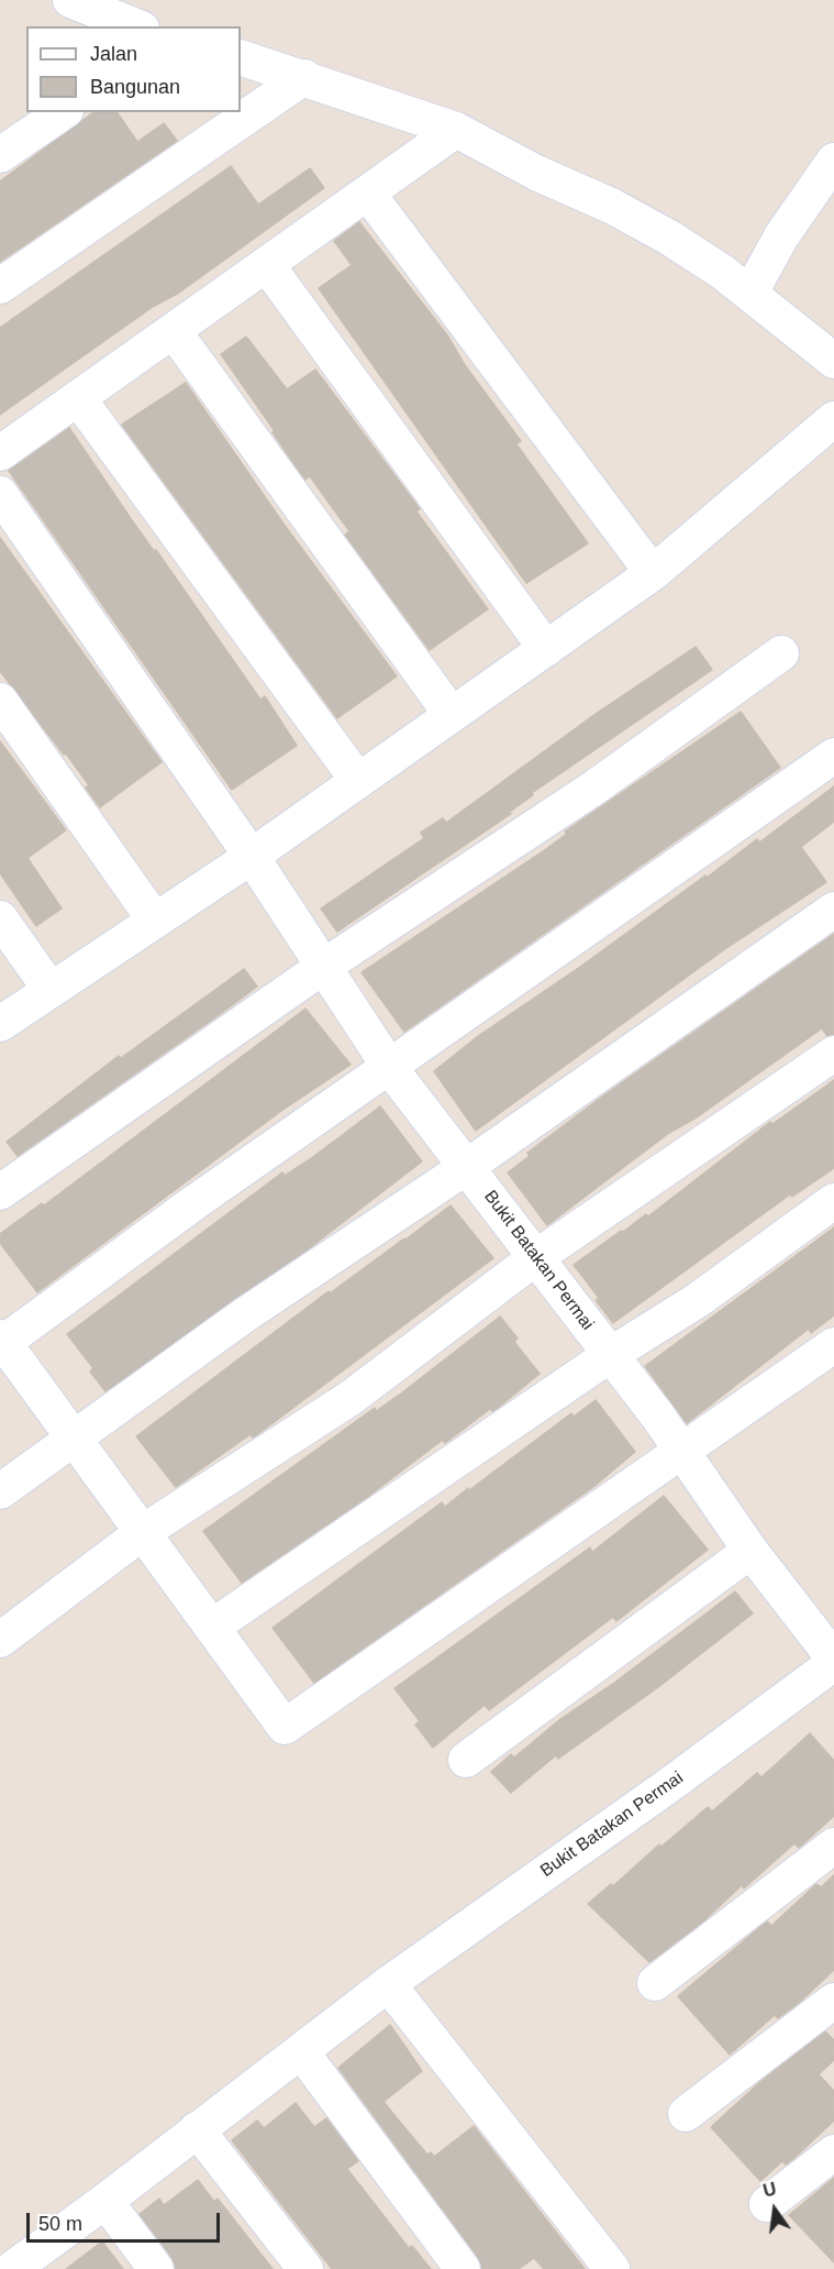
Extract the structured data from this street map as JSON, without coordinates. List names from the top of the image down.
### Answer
{
  "streets": {
    "street": ["Bukit Batakan Permai"]
  },
  "legend": ["Jalan", "Bangunan"],
  "scale_bar": "50 m",
  "north": "top"
}
